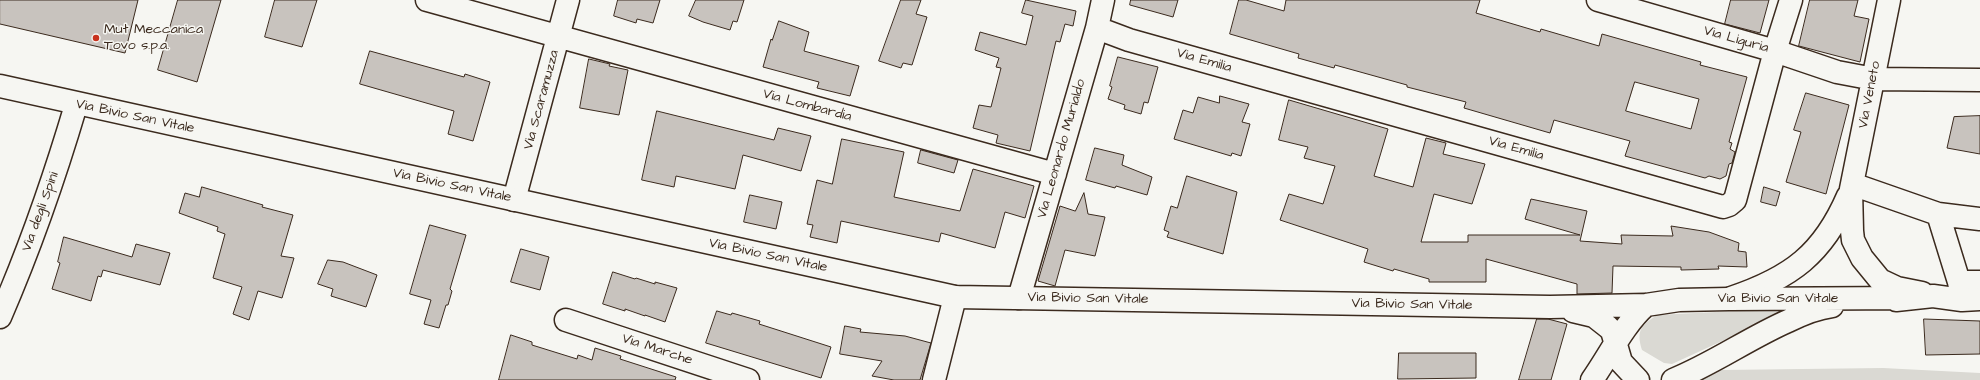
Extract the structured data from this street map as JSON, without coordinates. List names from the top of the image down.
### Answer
{
  "streets": {
    "street": [
      "Via Liguria",
      "Via Emilia",
      "Via Veneto",
      "Via Scaramuzza",
      "Via Lombardia",
      "Via Bivio San Vitale",
      "Via Leonardo Murialdo",
      "Via degli Spini",
      "Via Marche"
    ]
  },
  "crossings": [
    ["Via Liguria", "Via Emilia"],
    ["Via Liguria", "Via Veneto"],
    ["Via Emilia", "Via Leonardo Murialdo"],
    ["Via Veneto", "Via Bivio San Vitale"],
    ["Via Scaramuzza", "Via Lombardia"],
    ["Via Scaramuzza", "Via Bivio San Vitale"],
    ["Via Lombardia", "Via Leonardo Murialdo"],
    ["Via Bivio San Vitale", "Via Leonardo Murialdo"],
    ["Via Bivio San Vitale", "Via degli Spini"]
  ],
  "places": ["Mut Meccanica Tovo s.p.a."]
}
